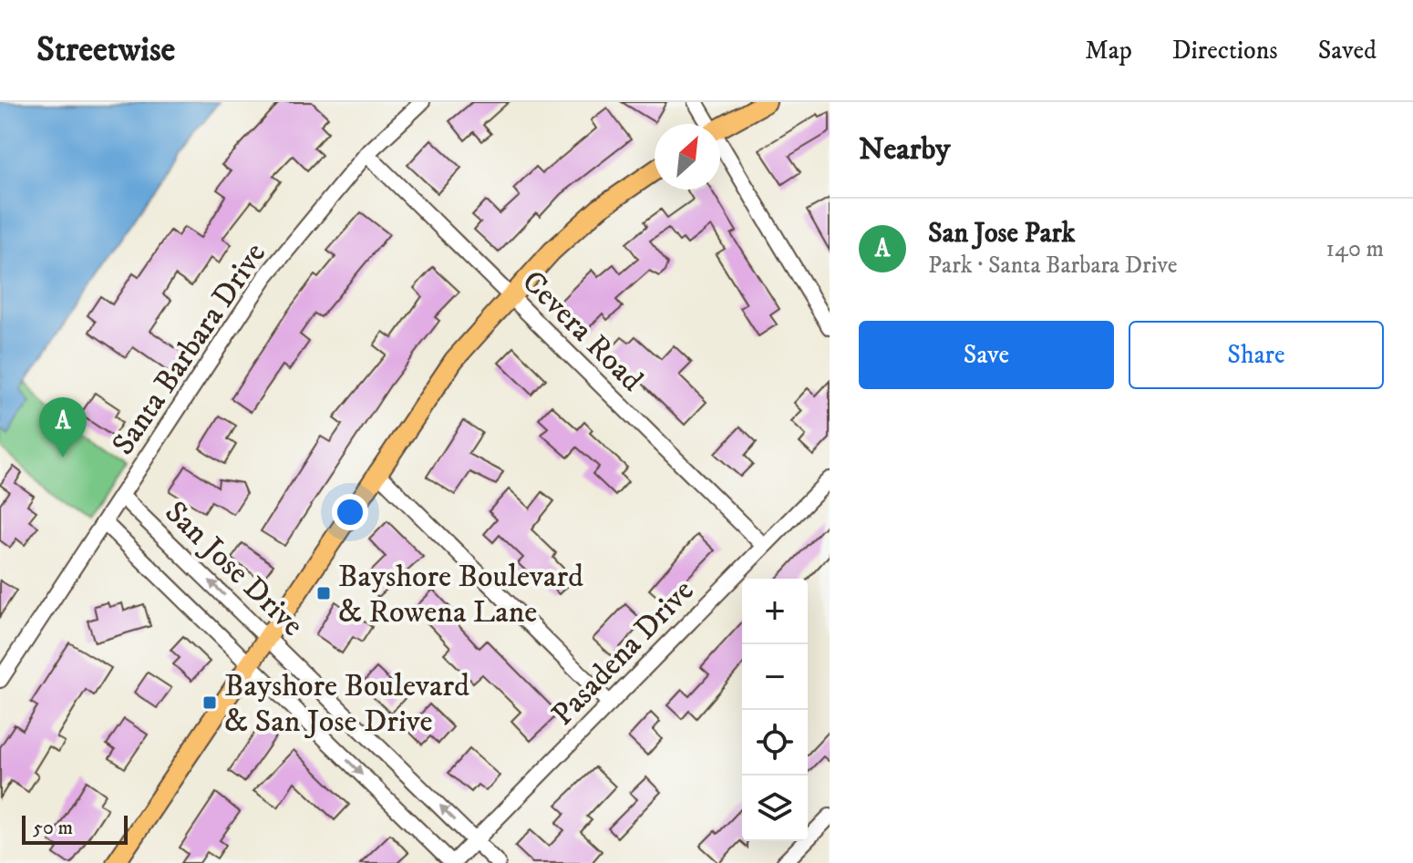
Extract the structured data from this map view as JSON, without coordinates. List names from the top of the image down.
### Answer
{
  "streets": {
    "street": [
      "Cevera Road",
      "Santa Barbara Drive",
      "San Jose Drive",
      "Pasadena Drive"
    ]
  },
  "crossings": [
    ["Cevera Road", "Santa Barbara Drive"],
    ["Cevera Road", "Pasadena Drive"],
    ["Santa Barbara Drive", "San Jose Drive"],
    ["San Jose Drive", "Pasadena Drive"]
  ],
  "places": {
    "transit": ["Bayshore Boulevard & Rowena Lane", "Bayshore Boulevard & San Jose Drive"]
  },
  "scale_bar": "50 m",
  "north": "top right",
  "page": {
    "header": "Streetwise",
    "nav": ["Map", "Directions", "Saved"],
    "heading": "Nearby",
    "list": [
      {
        "mark": "A",
        "name": "San Jose Park",
        "note": "Park · Santa Barbara Drive",
        "value": "140 m"
      }
    ],
    "buttons": ["Save", "Share"],
    "pins": "A",
    "map_buttons": ["+", "−"],
    "scale": "50 m"
  }
}
